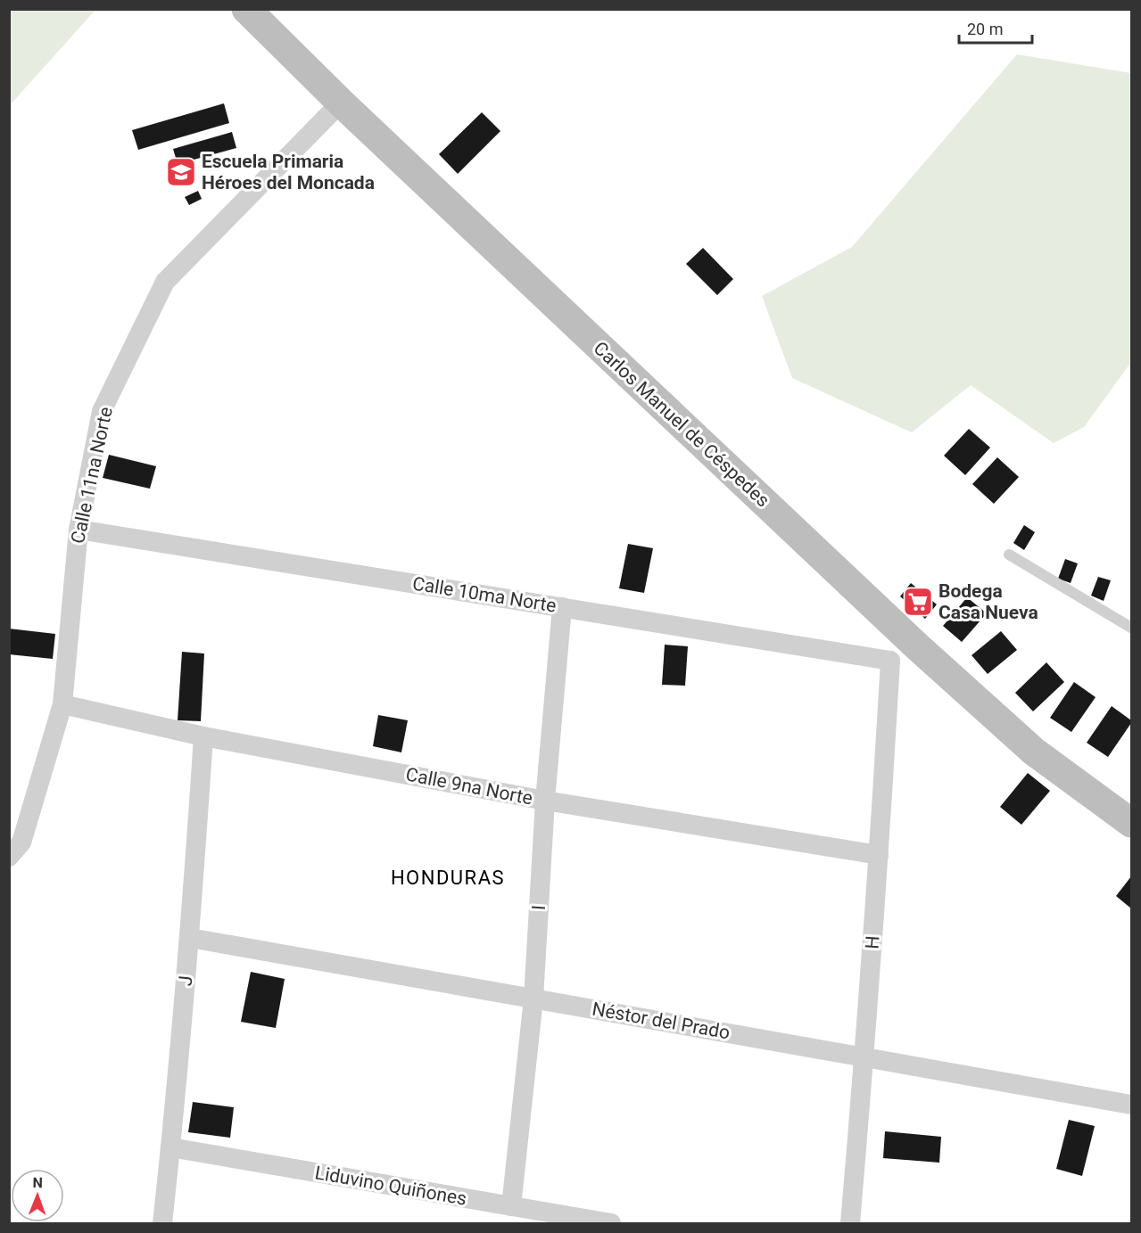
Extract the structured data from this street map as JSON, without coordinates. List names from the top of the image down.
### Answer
{
  "streets": {
    "street": [
      "Carlos Manuel de Céspedes",
      "Calle 11na Norte",
      "Calle 10ma Norte",
      "Calle 9na Norte",
      "I",
      "H",
      "J",
      "Néstor del Prado",
      "Liduvino Quiñones"
    ]
  },
  "crossings": [
    ["Carlos Manuel de Céspedes", "Calle 11na Norte"],
    ["Calle 11na Norte", "Calle 10ma Norte"],
    ["Calle 11na Norte", "Calle 9na Norte"],
    ["Calle 10ma Norte", "I"],
    ["Calle 10ma Norte", "H"],
    ["Calle 9na Norte", "I"],
    ["Calle 9na Norte", "H"],
    ["Calle 9na Norte", "J"],
    ["I", "Néstor del Prado"],
    ["I", "Liduvino Quiñones"],
    ["H", "Néstor del Prado"],
    ["J", "Néstor del Prado"],
    ["J", "Liduvino Quiñones"]
  ],
  "districts": ["HONDURAS"],
  "places": {
    "school or university": ["Escuela Primaria Héroes del Moncada"],
    "supermarket": ["Bodega Casa Nueva"]
  },
  "scale_bar": "20 m",
  "north": "top"
}
